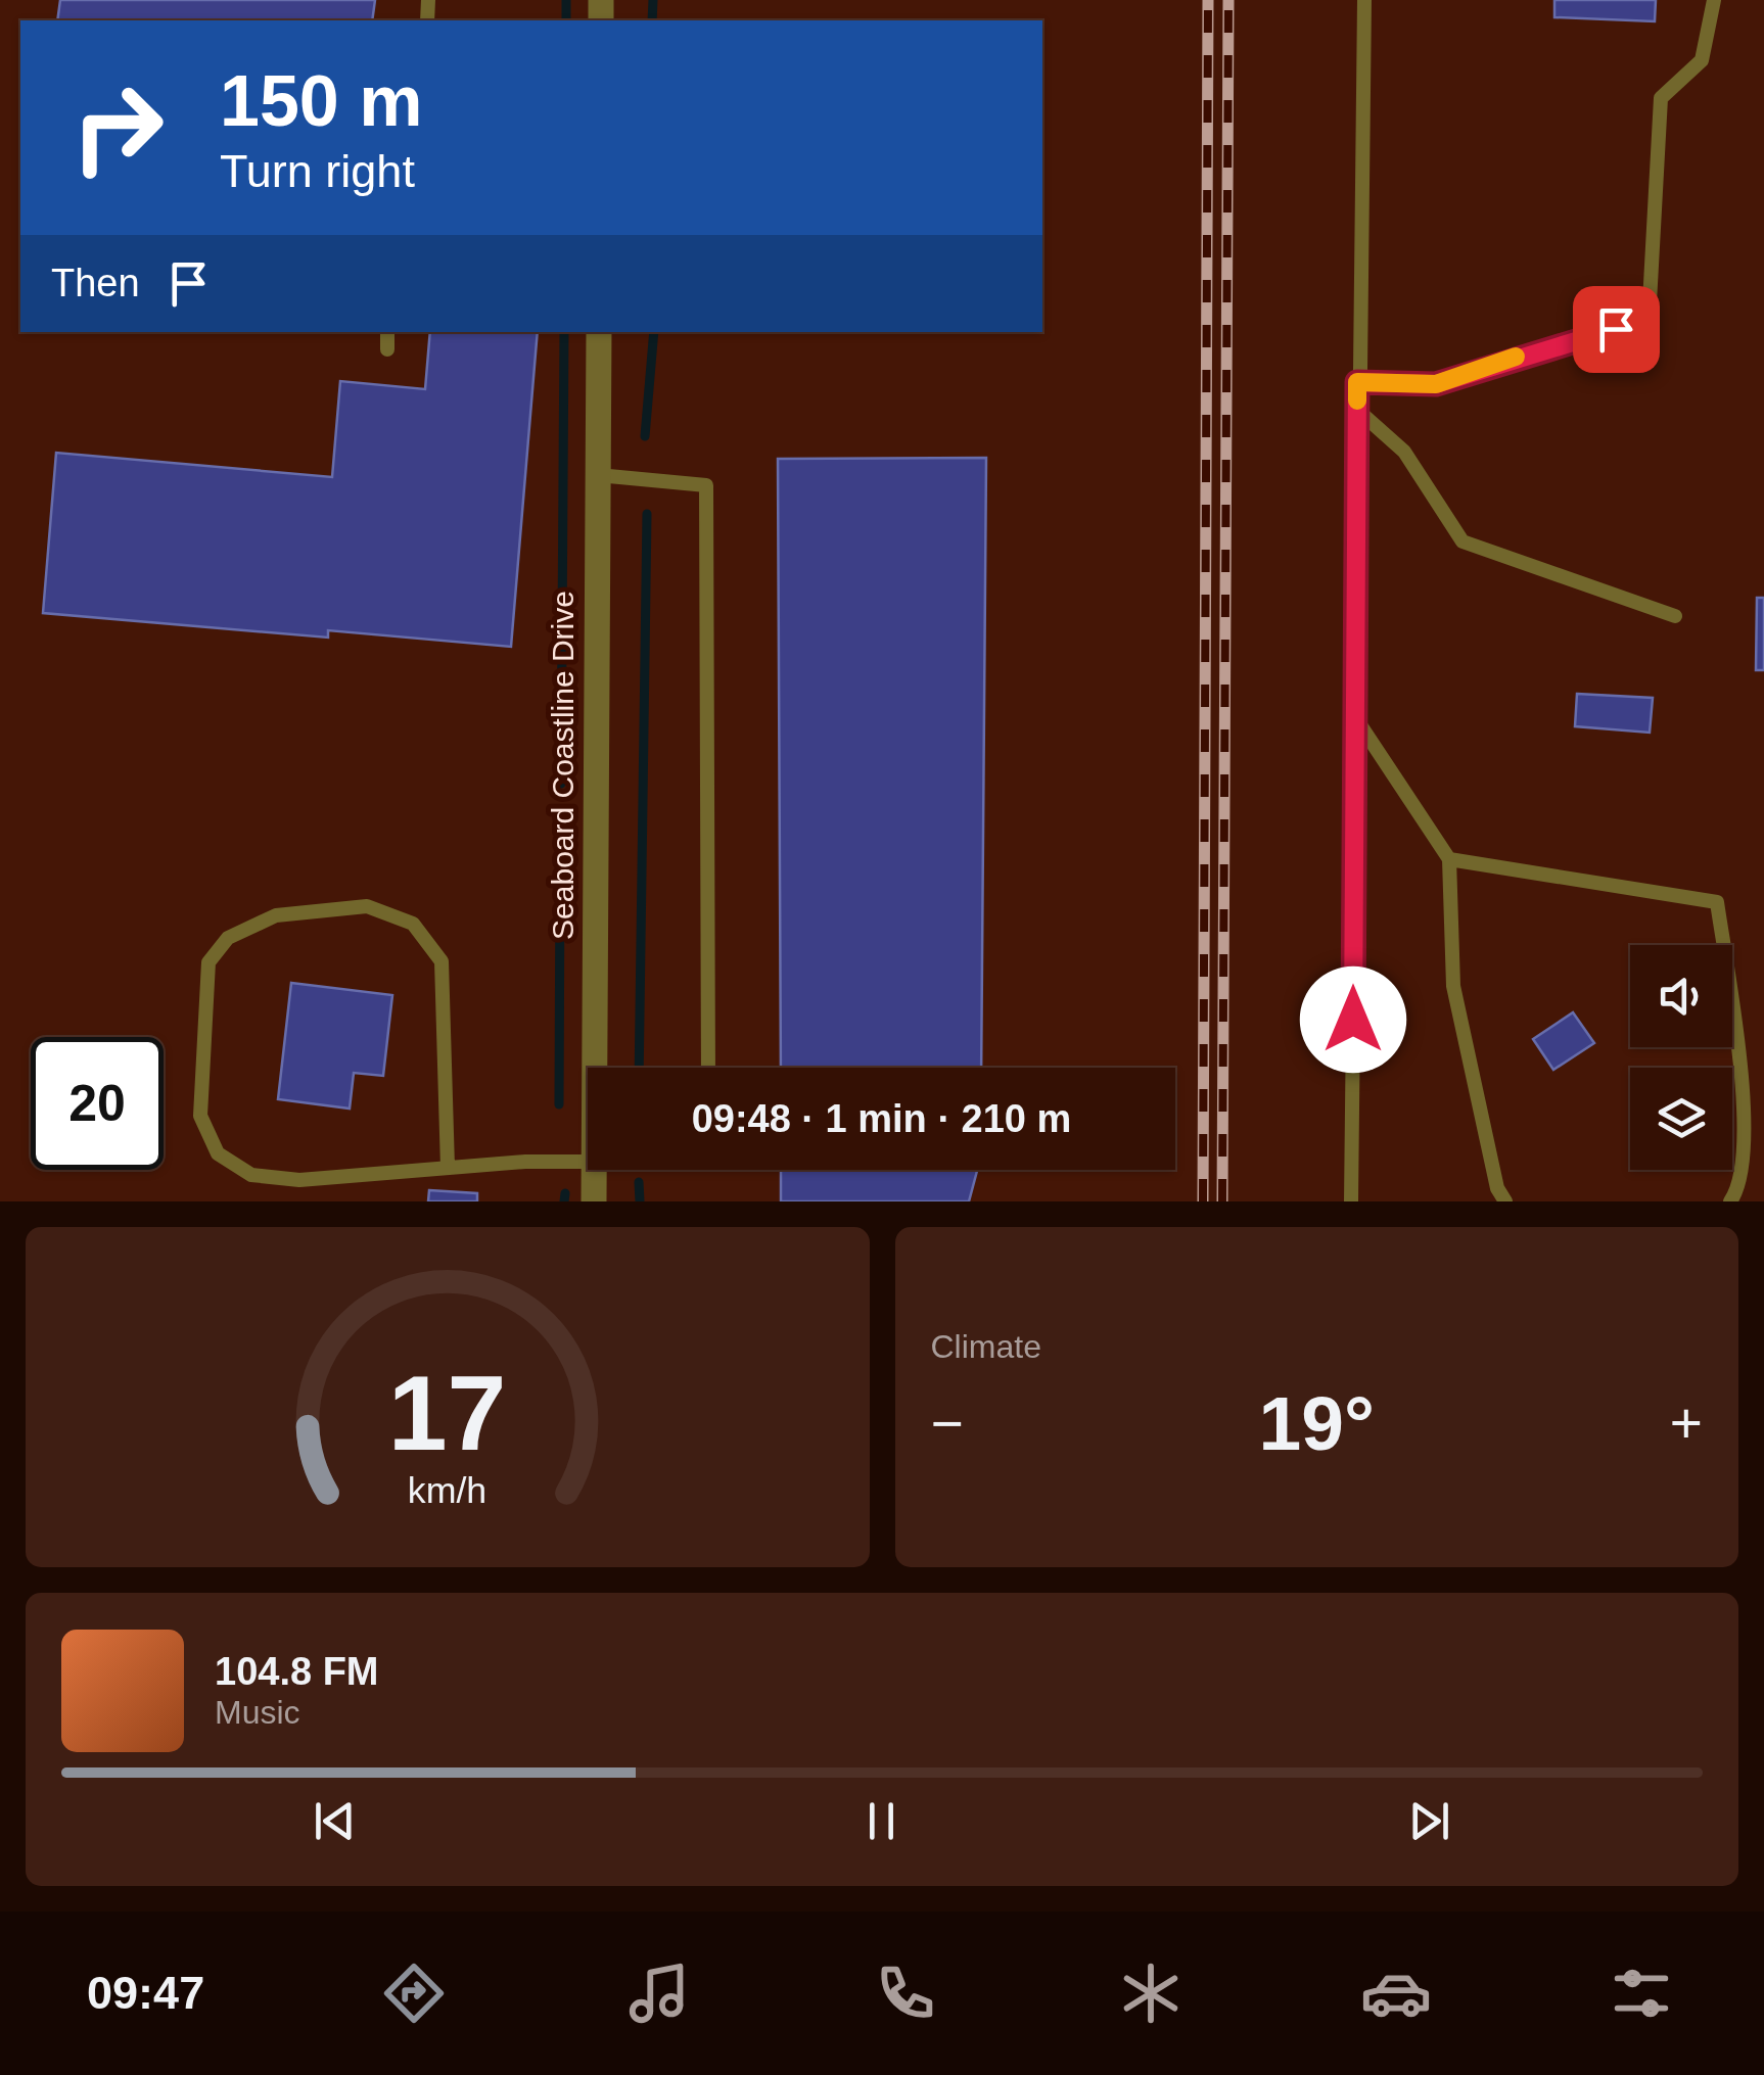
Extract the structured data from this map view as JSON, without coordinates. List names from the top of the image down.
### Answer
{
  "streets": {
    "street": ["Seaboard Coastline Drive"]
  },
  "page": {
    "turn": ["150 m", "Turn right"],
    "then": "Then",
    "limit": "20",
    "trip": "09:48 · 1 min · 210 m",
    "tile": "Climate",
    "heat": ["−", "19°", "+"],
    "song": ["104.8 FM", "Music"],
    "tabs": "09:47",
    "gauge": ["17", "km/h"]
  }
}
